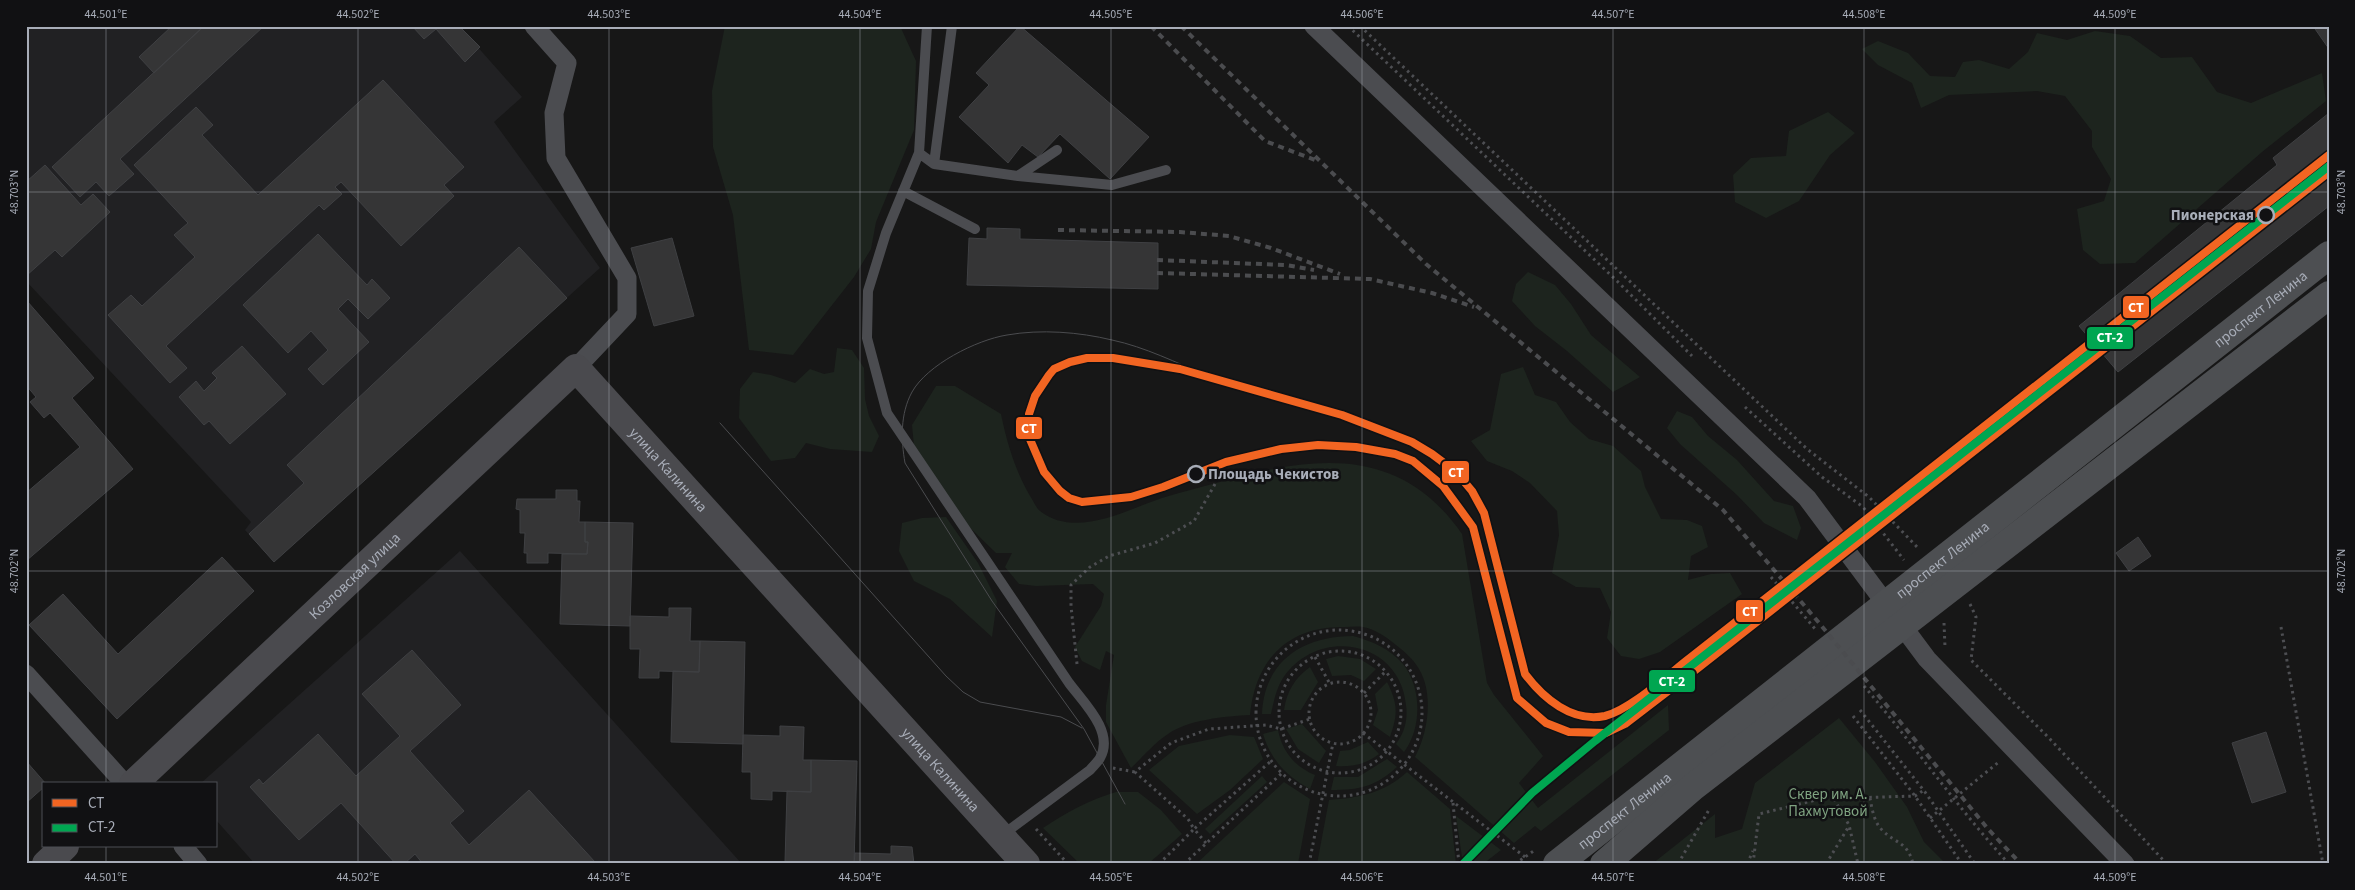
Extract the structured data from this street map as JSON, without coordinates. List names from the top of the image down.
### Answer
{
  "streets": {
    "main road": ["проспект Ленина"],
    "street": ["улица Калинина", "Козловская улица"]
  },
  "crossings": [
    ["улица Калинина", "Козловская улица"]
  ],
  "parks": ["Сквер им. А. Пахмутовой"],
  "places": ["Пионерская", "Площадь Чекистов"],
  "lines": ["transit line СТ", "transit line СТ-2"],
  "legend": ["СТ", "СТ-2"],
  "coordinates": [
    "44.501°E",
    "44.502°E",
    "44.503°E",
    "44.504°E",
    "44.505°E",
    "44.506°E",
    "44.507°E",
    "44.508°E",
    "44.509°E",
    "48.703°N",
    "48.702°N"
  ]
}
